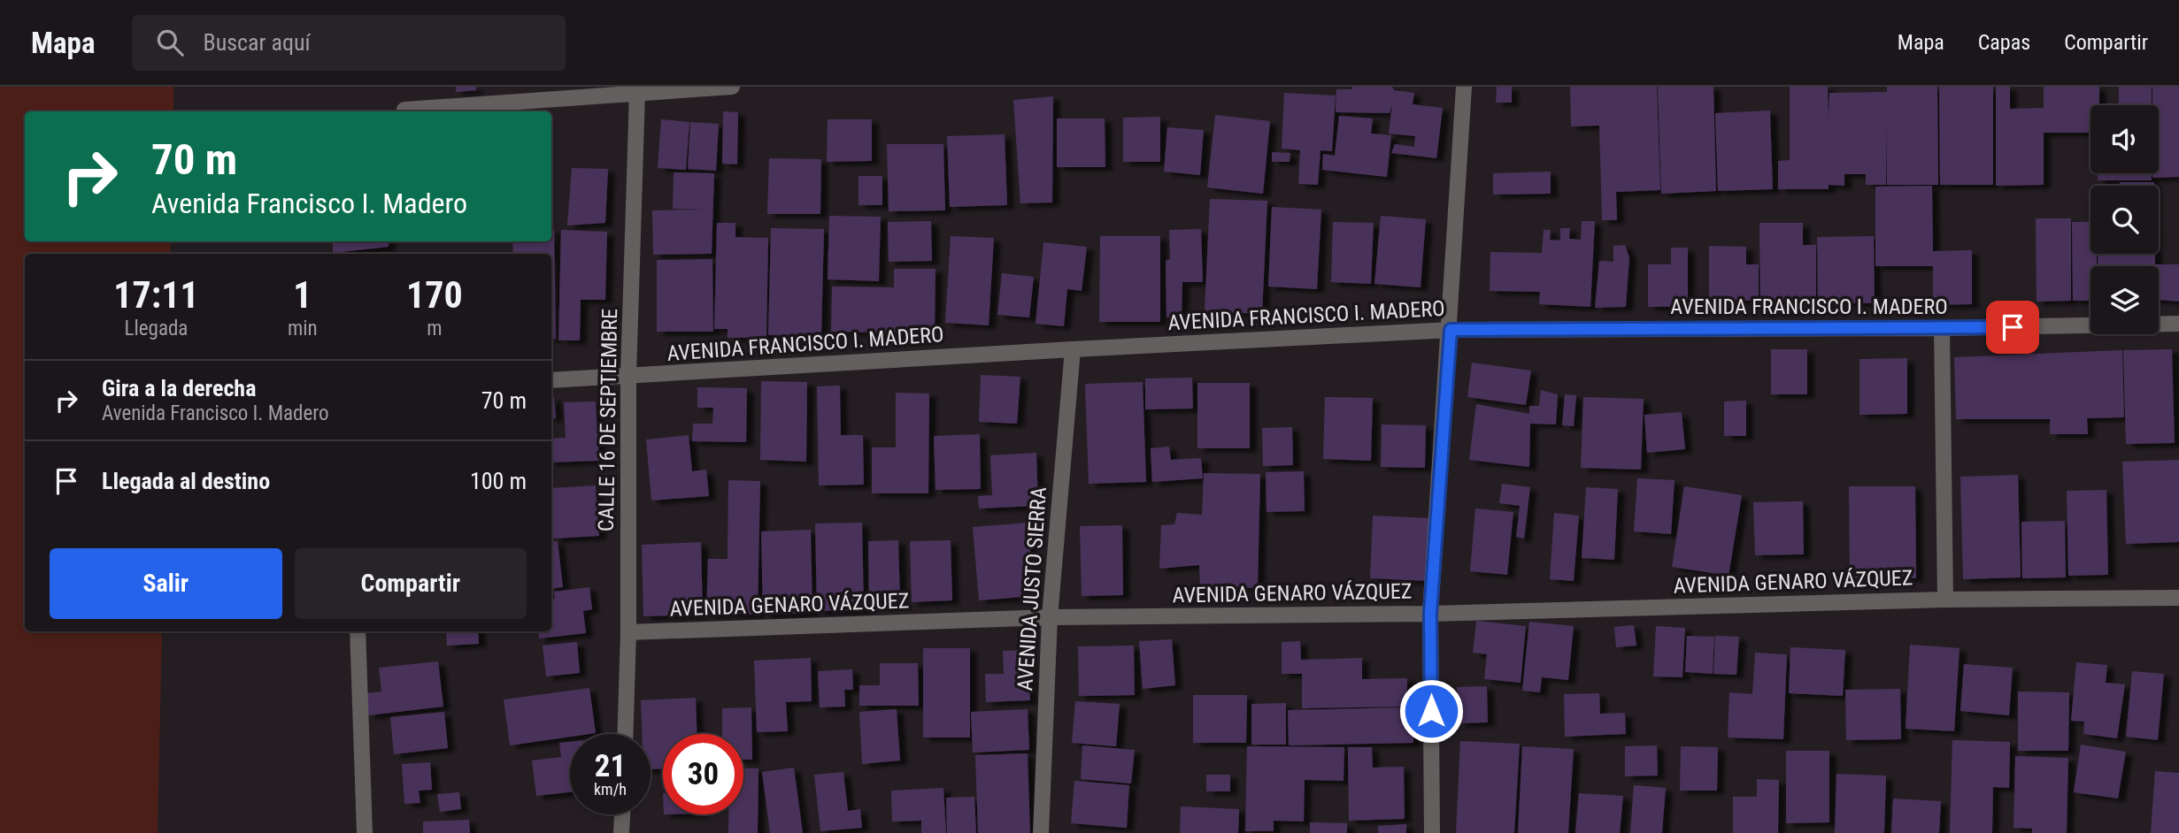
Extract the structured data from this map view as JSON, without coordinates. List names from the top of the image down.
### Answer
{
  "streets": {
    "street": [
      "AVENIDA FRANCISCO I. MADERO",
      "CALLE 16 DE SEPTIEMBRE",
      "AVENIDA GENARO VÁZQUEZ",
      "AVENIDA JUSTO SIERRA"
    ]
  },
  "crossings": [
    ["AVENIDA FRANCISCO I. MADERO", "CALLE 16 DE SEPTIEMBRE"],
    ["AVENIDA FRANCISCO I. MADERO", "AVENIDA JUSTO SIERRA"],
    ["CALLE 16 DE SEPTIEMBRE", "AVENIDA GENARO VÁZQUEZ"],
    ["AVENIDA GENARO VÁZQUEZ", "AVENIDA JUSTO SIERRA"]
  ],
  "page": {
    "header": "Mapa",
    "search": "Buscar aquí",
    "nav": ["Mapa", "Capas", "Compartir"],
    "turn": ["70 m", "Avenida Francisco I. Madero"],
    "eta": [
      "17:11",
      "Llegada",
      "1",
      "min",
      "170",
      "m"
    ],
    "list": [
      {
        "name": "Gira a la derecha",
        "note": "Avenida Francisco I. Madero",
        "value": "70 m"
      },
      {
        "name": "Llegada al destino",
        "value": "100 m"
      }
    ],
    "buttons": ["Salir", "Compartir"],
    "speed": "21 km/h",
    "limit": "30"
  }
}
